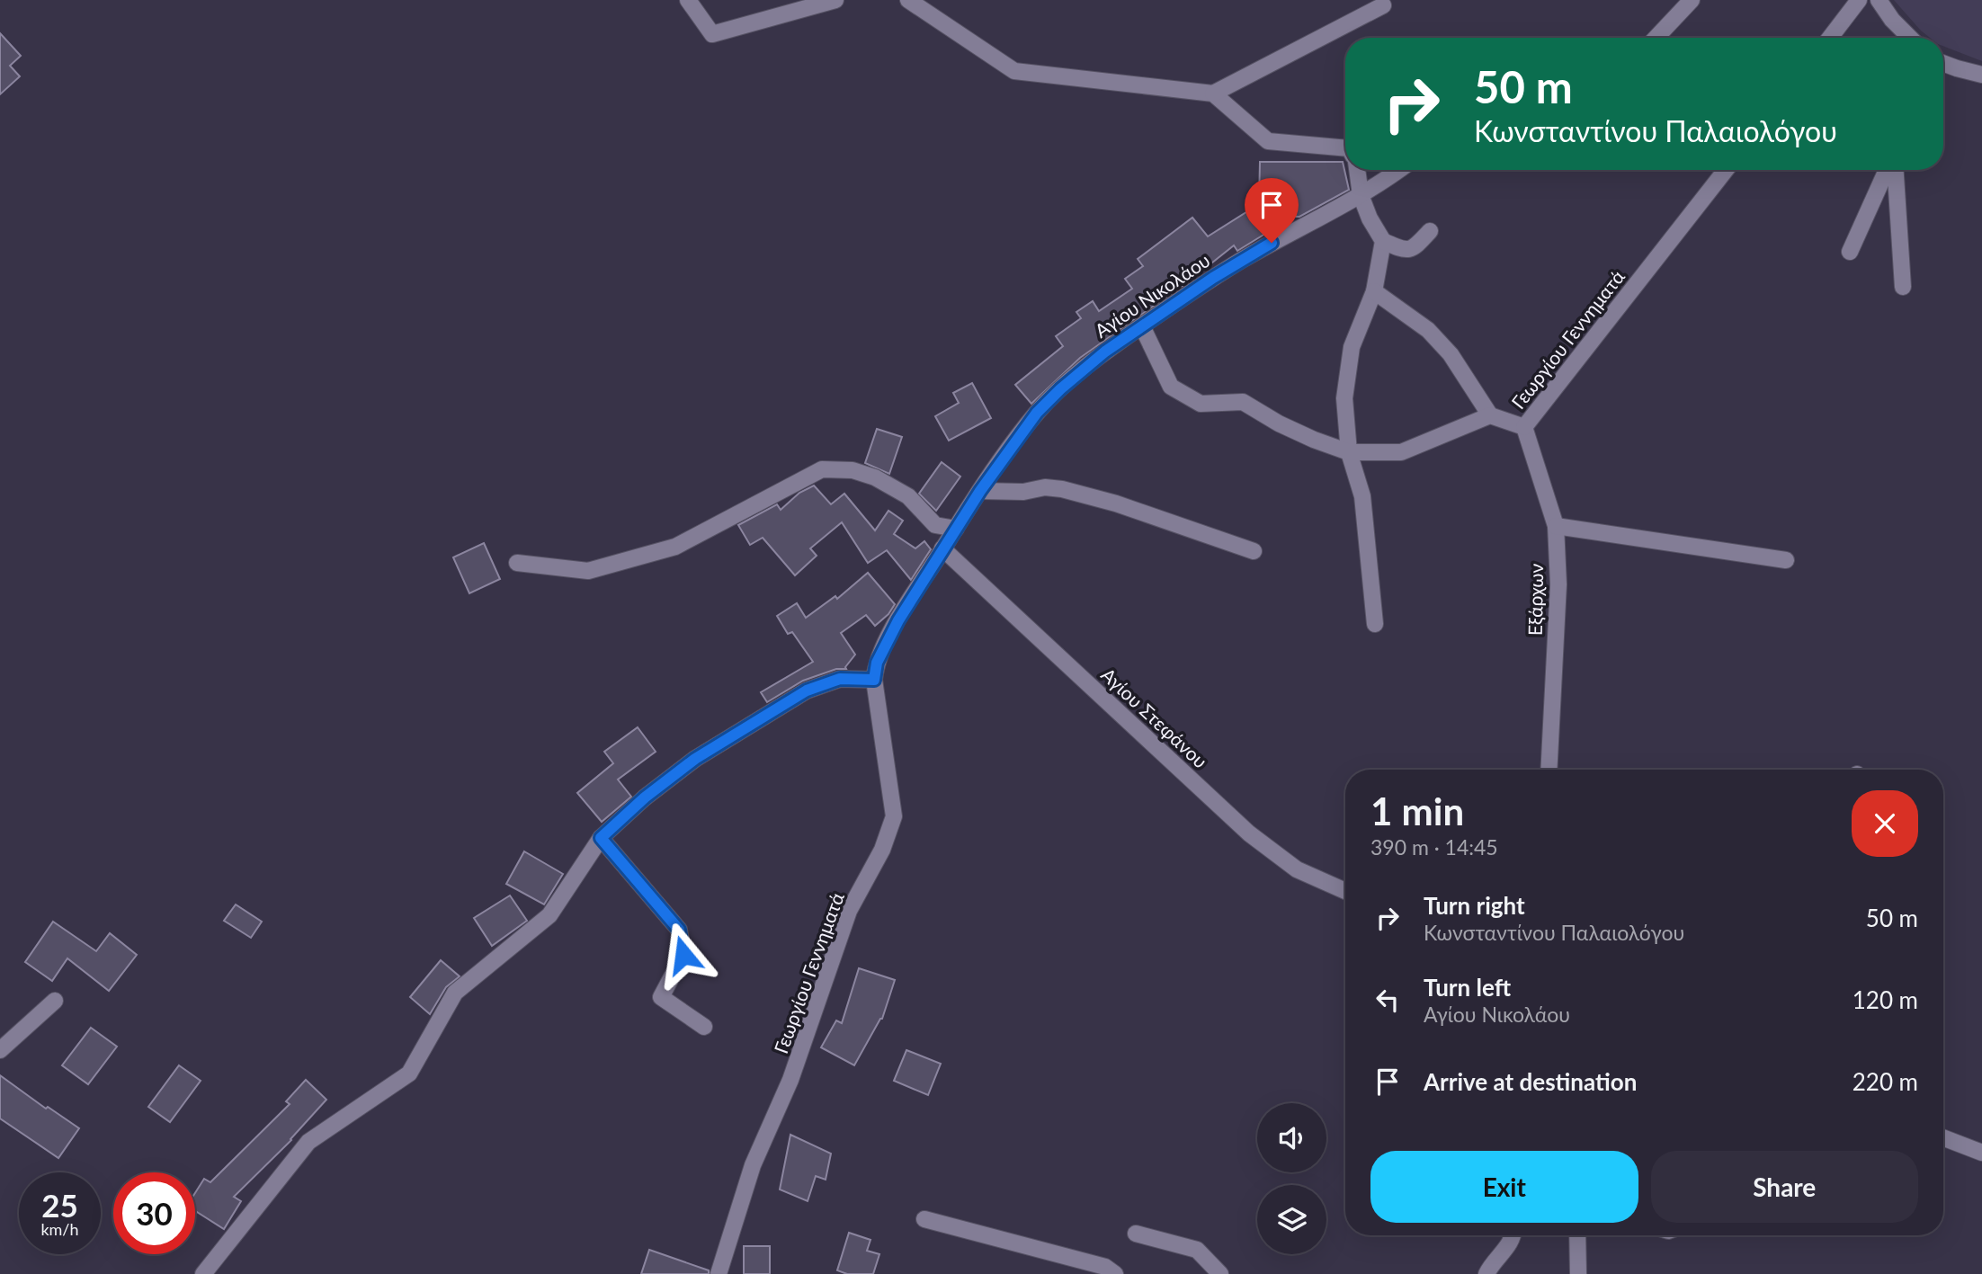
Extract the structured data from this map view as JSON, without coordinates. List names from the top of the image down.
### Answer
{
  "streets": {
    "street": [
      "Αγίου Νικολάου",
      "Γεωργίου Γεννηματά",
      "Εξάρχων",
      "Αγίου Στεφάνου"
    ]
  },
  "crossings": [
    ["Αγίου Νικολάου", "Γεωργίου Γεννηματά"],
    ["Αγίου Νικολάου", "Αγίου Στεφάνου"],
    ["Γεωργίου Γεννηματά", "Εξάρχων"]
  ],
  "page": {
    "turn": ["50 m", "Κωνσταντίνου Παλαιολόγου"],
    "heading": ["1 min", "390 m · 14:45"],
    "list": [
      {
        "name": "Turn right",
        "note": "Κωνσταντίνου Παλαιολόγου",
        "value": "50 m"
      },
      {
        "name": "Turn left",
        "note": "Αγίου Νικολάου",
        "value": "120 m"
      },
      {
        "name": "Arrive at destination",
        "value": "220 m"
      }
    ],
    "buttons": ["Exit", "Share"],
    "speed": "25 km/h",
    "limit": "30"
  }
}
